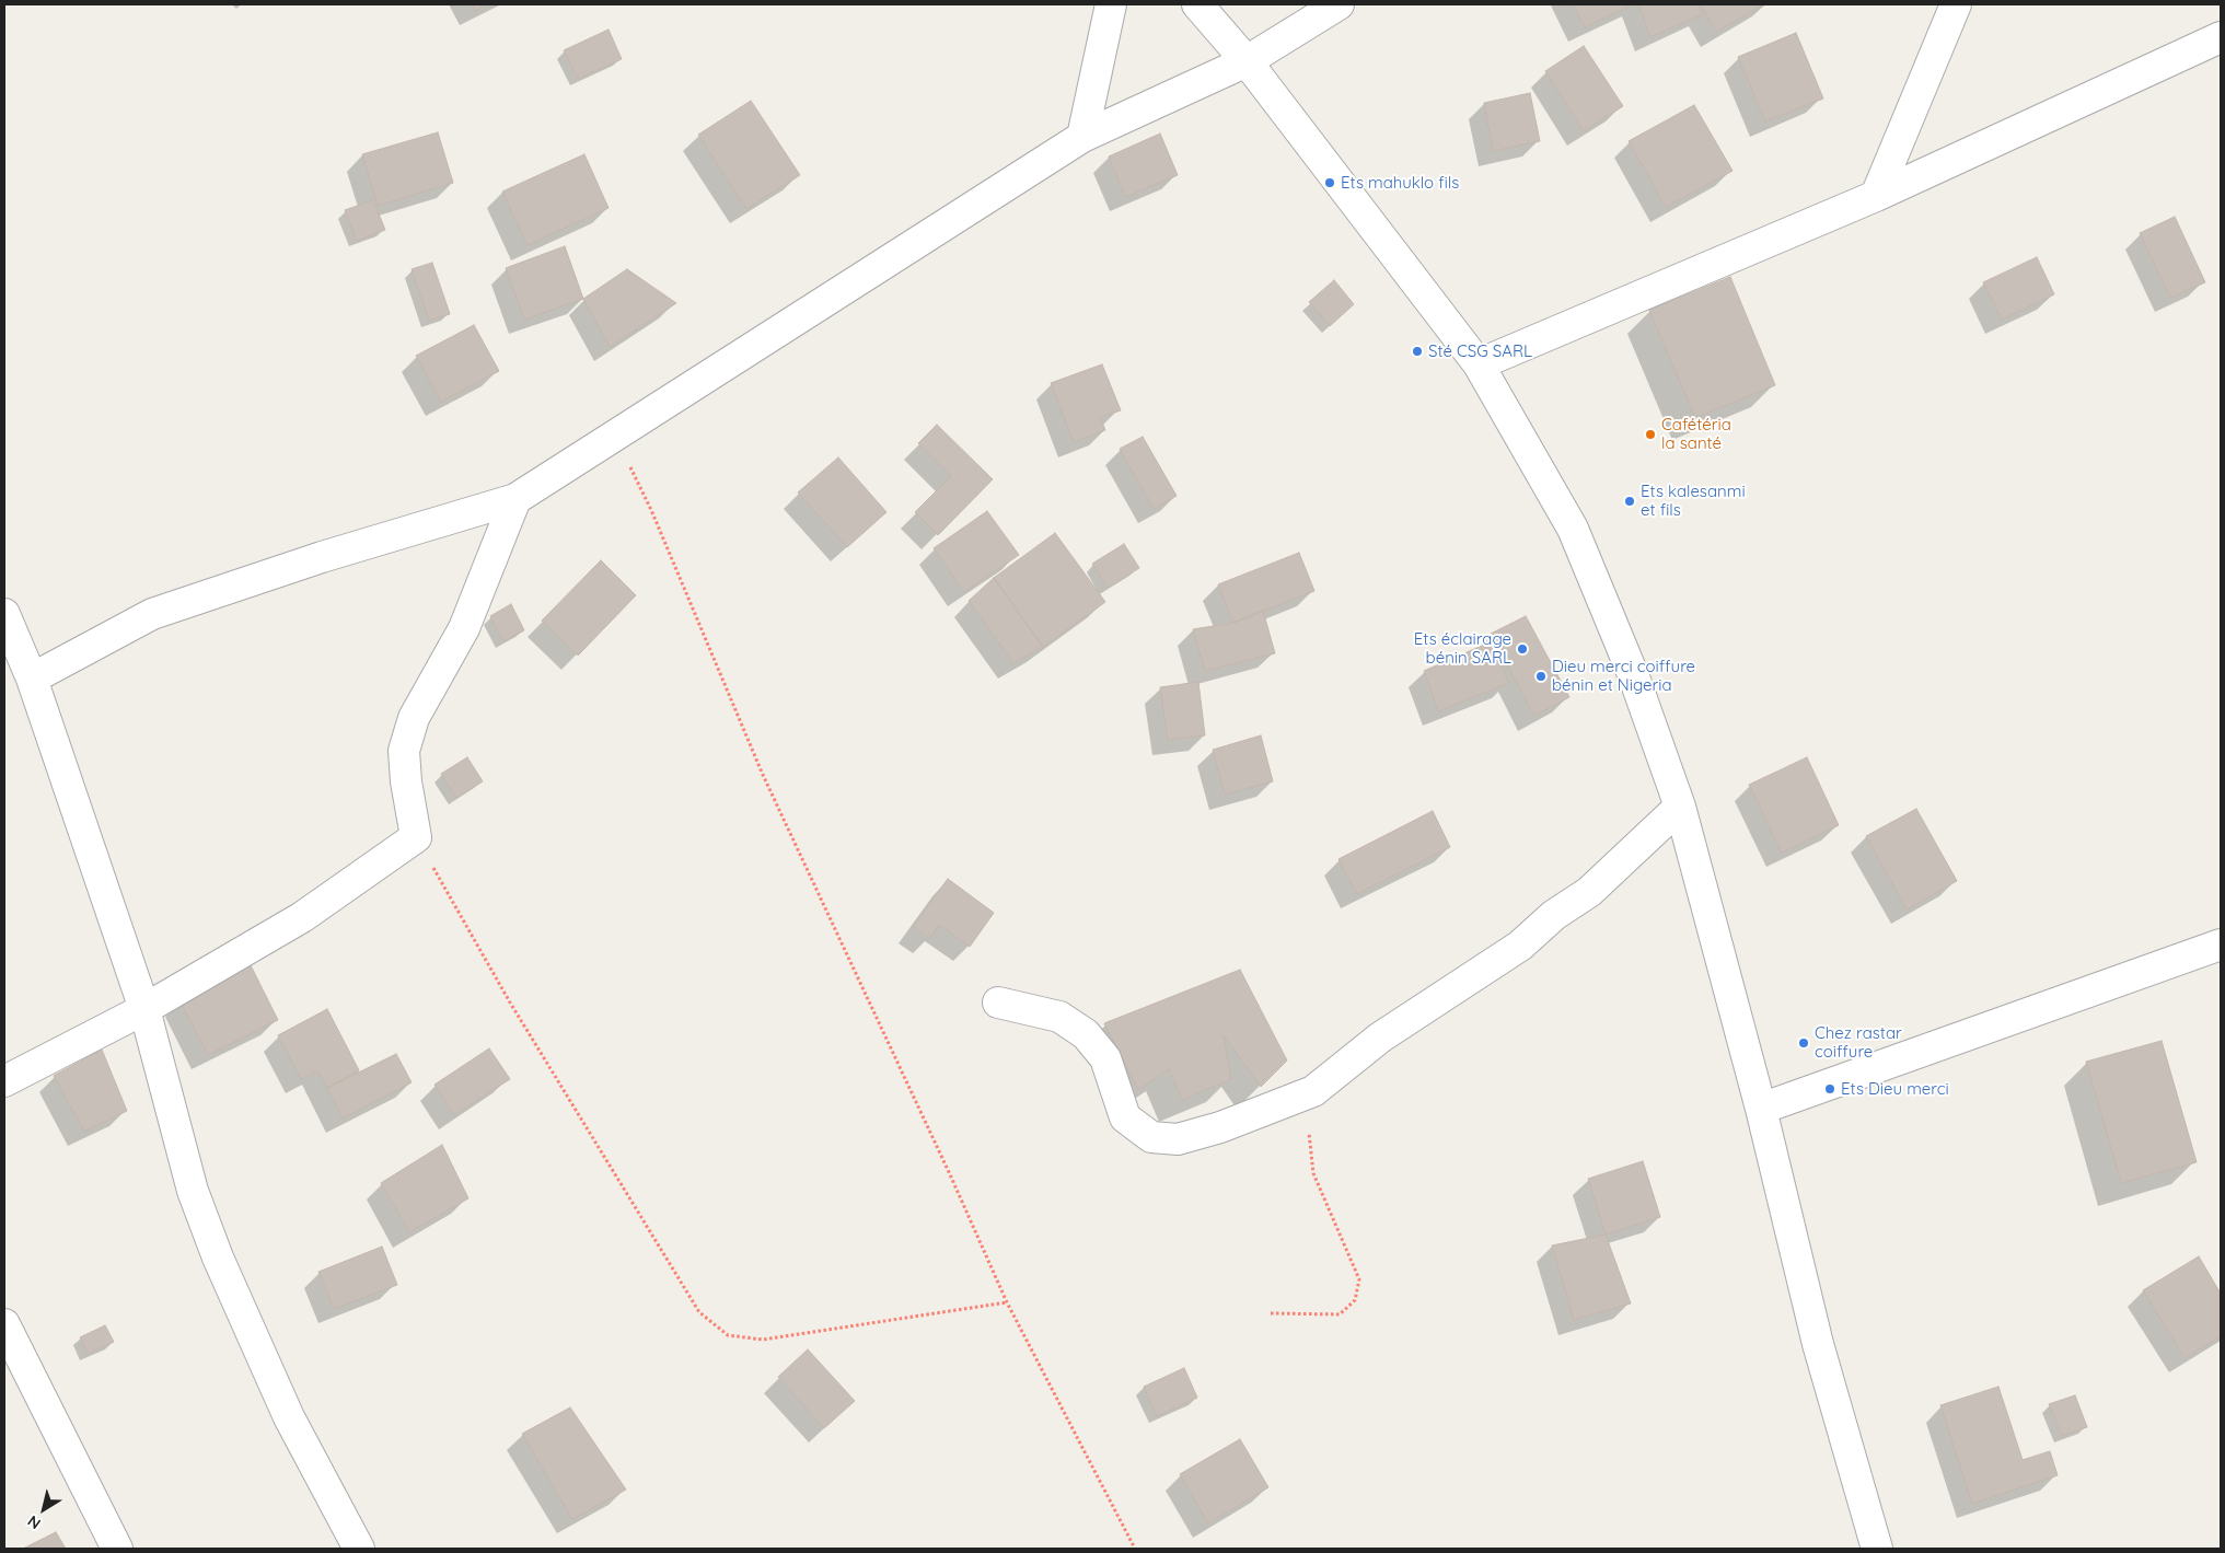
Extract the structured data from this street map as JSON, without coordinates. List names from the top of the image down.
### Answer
{
  "places": [
    "Ets mahuklo fils",
    "Sté CSG SARL",
    "Cafétéria la santé",
    "Ets kalesanmi et fils",
    "Ets éclairage bénin SARL",
    "Dieu merci coiffure bénin et Nigeria",
    "Chez rastar coiffure",
    "Ets Dieu merci"
  ],
  "north": "bottom left"
}
